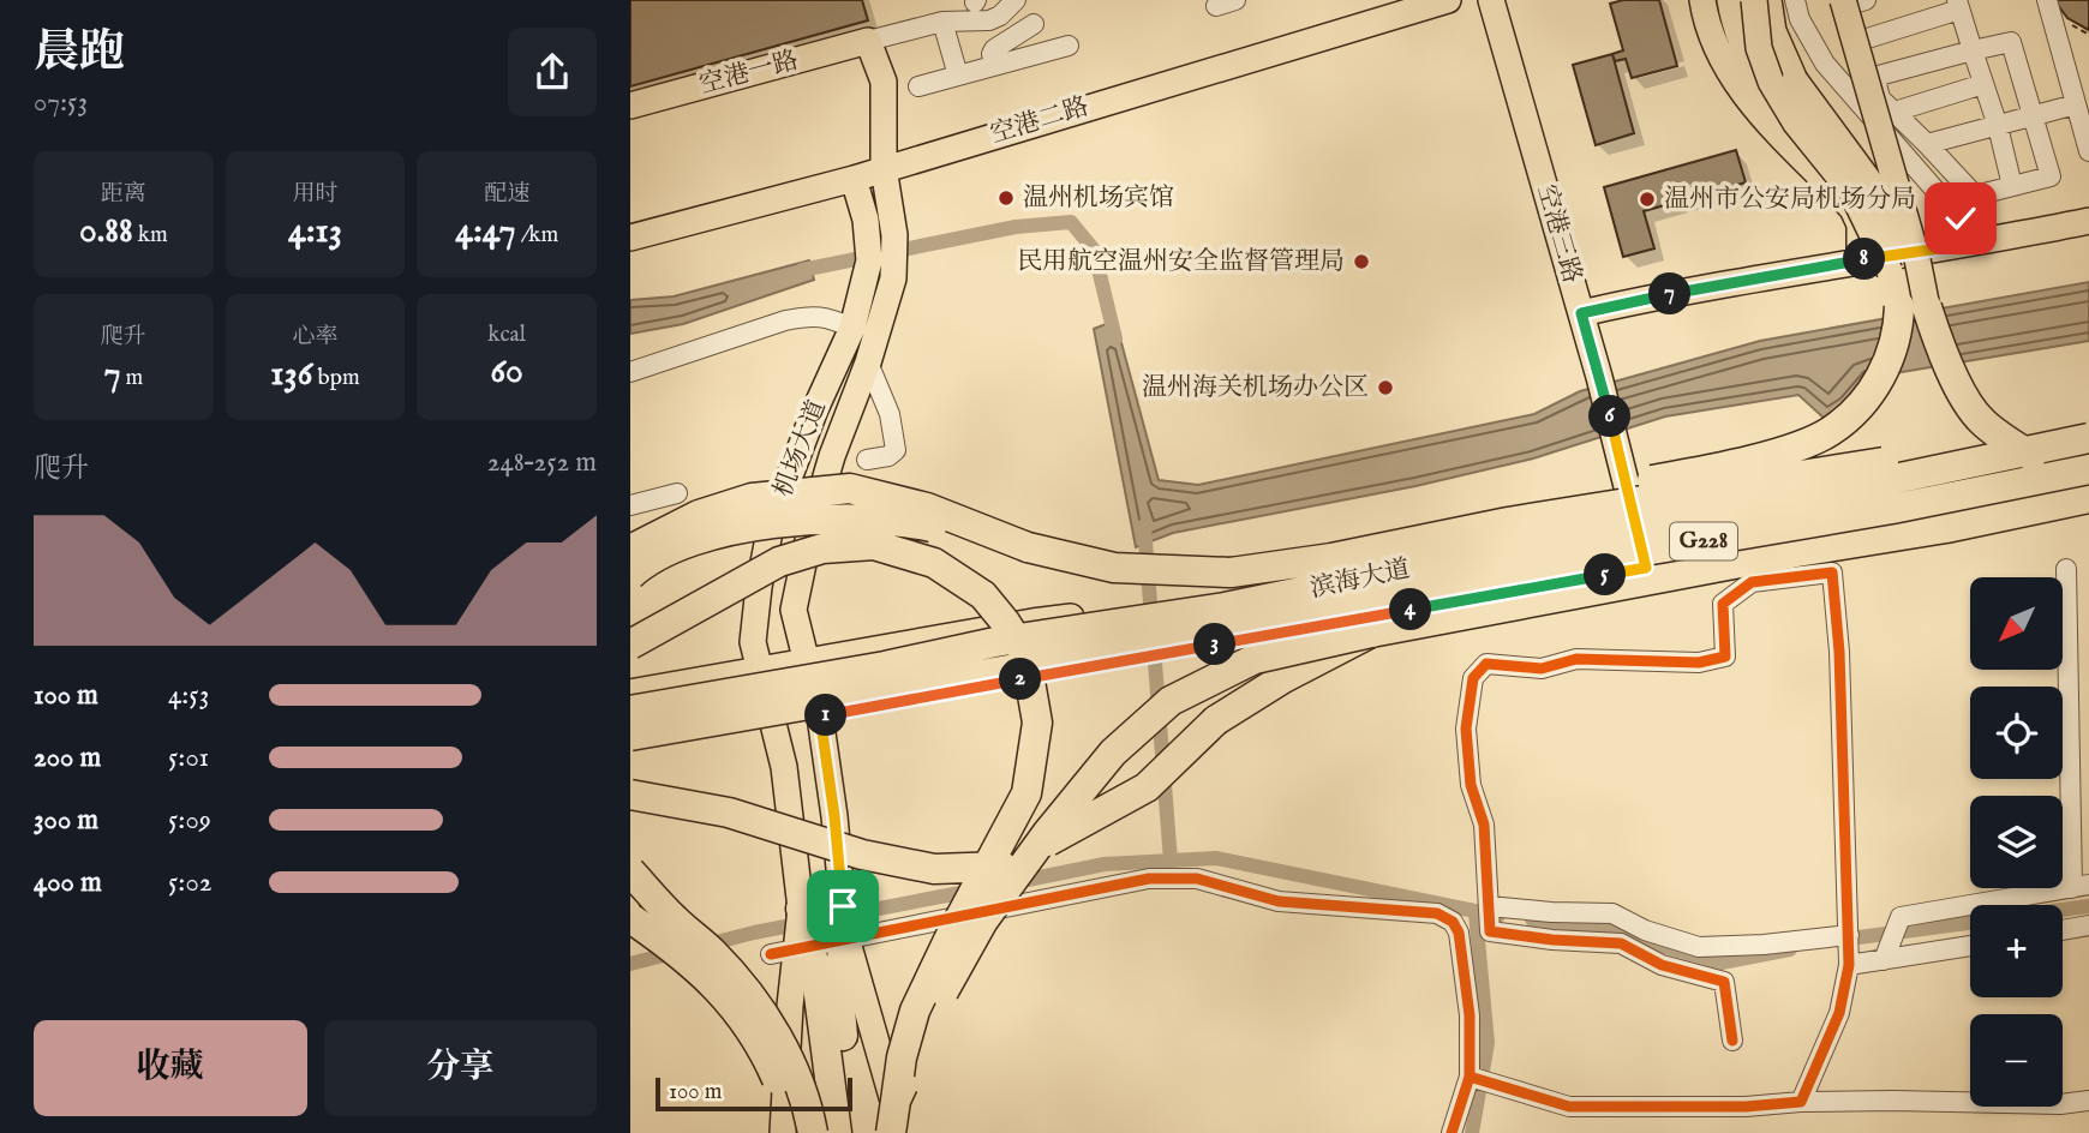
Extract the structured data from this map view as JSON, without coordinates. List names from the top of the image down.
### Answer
{
  "streets": {
    "highway": ["G228", "滨海大道"],
    "main road": [
      "空港一路",
      "空港二路",
      "空港三路",
      "机场大道"
    ]
  },
  "crossings": [
    ["空港一路", "机场大道"],
    ["空港二路", "机场大道"]
  ],
  "places": [
    "温州机场宾馆",
    "温州市公安局机场分局",
    "民用航空温州安全监督管理局",
    "温州海关机场办公区"
  ],
  "scale_bar": "100 m",
  "north": "bottom left",
  "page": {
    "heading": ["晨跑", "07:53"],
    "stats": [
      ["距离", "0.88 km"],
      ["用时", "4:13"],
      ["配速", "4:47 /km"],
      ["爬升", "7 m"],
      ["心率", "136 bpm"],
      ["kcal", "60"]
    ],
    "pins": [
      "8",
      "7",
      "6",
      "5",
      "4",
      "3",
      "2",
      "1"
    ],
    "chart": ["爬升", "248–252 m"],
    "map_buttons": ["+", "−"],
    "list": [
      {
        "name": "100 m",
        "note": "4:53"
      },
      {
        "name": "200 m",
        "note": "5:01"
      },
      {
        "name": "300 m",
        "note": "5:09"
      },
      {
        "name": "400 m",
        "note": "5:02"
      }
    ],
    "buttons": ["收藏", "分享"],
    "scale": "100 m"
  }
}
